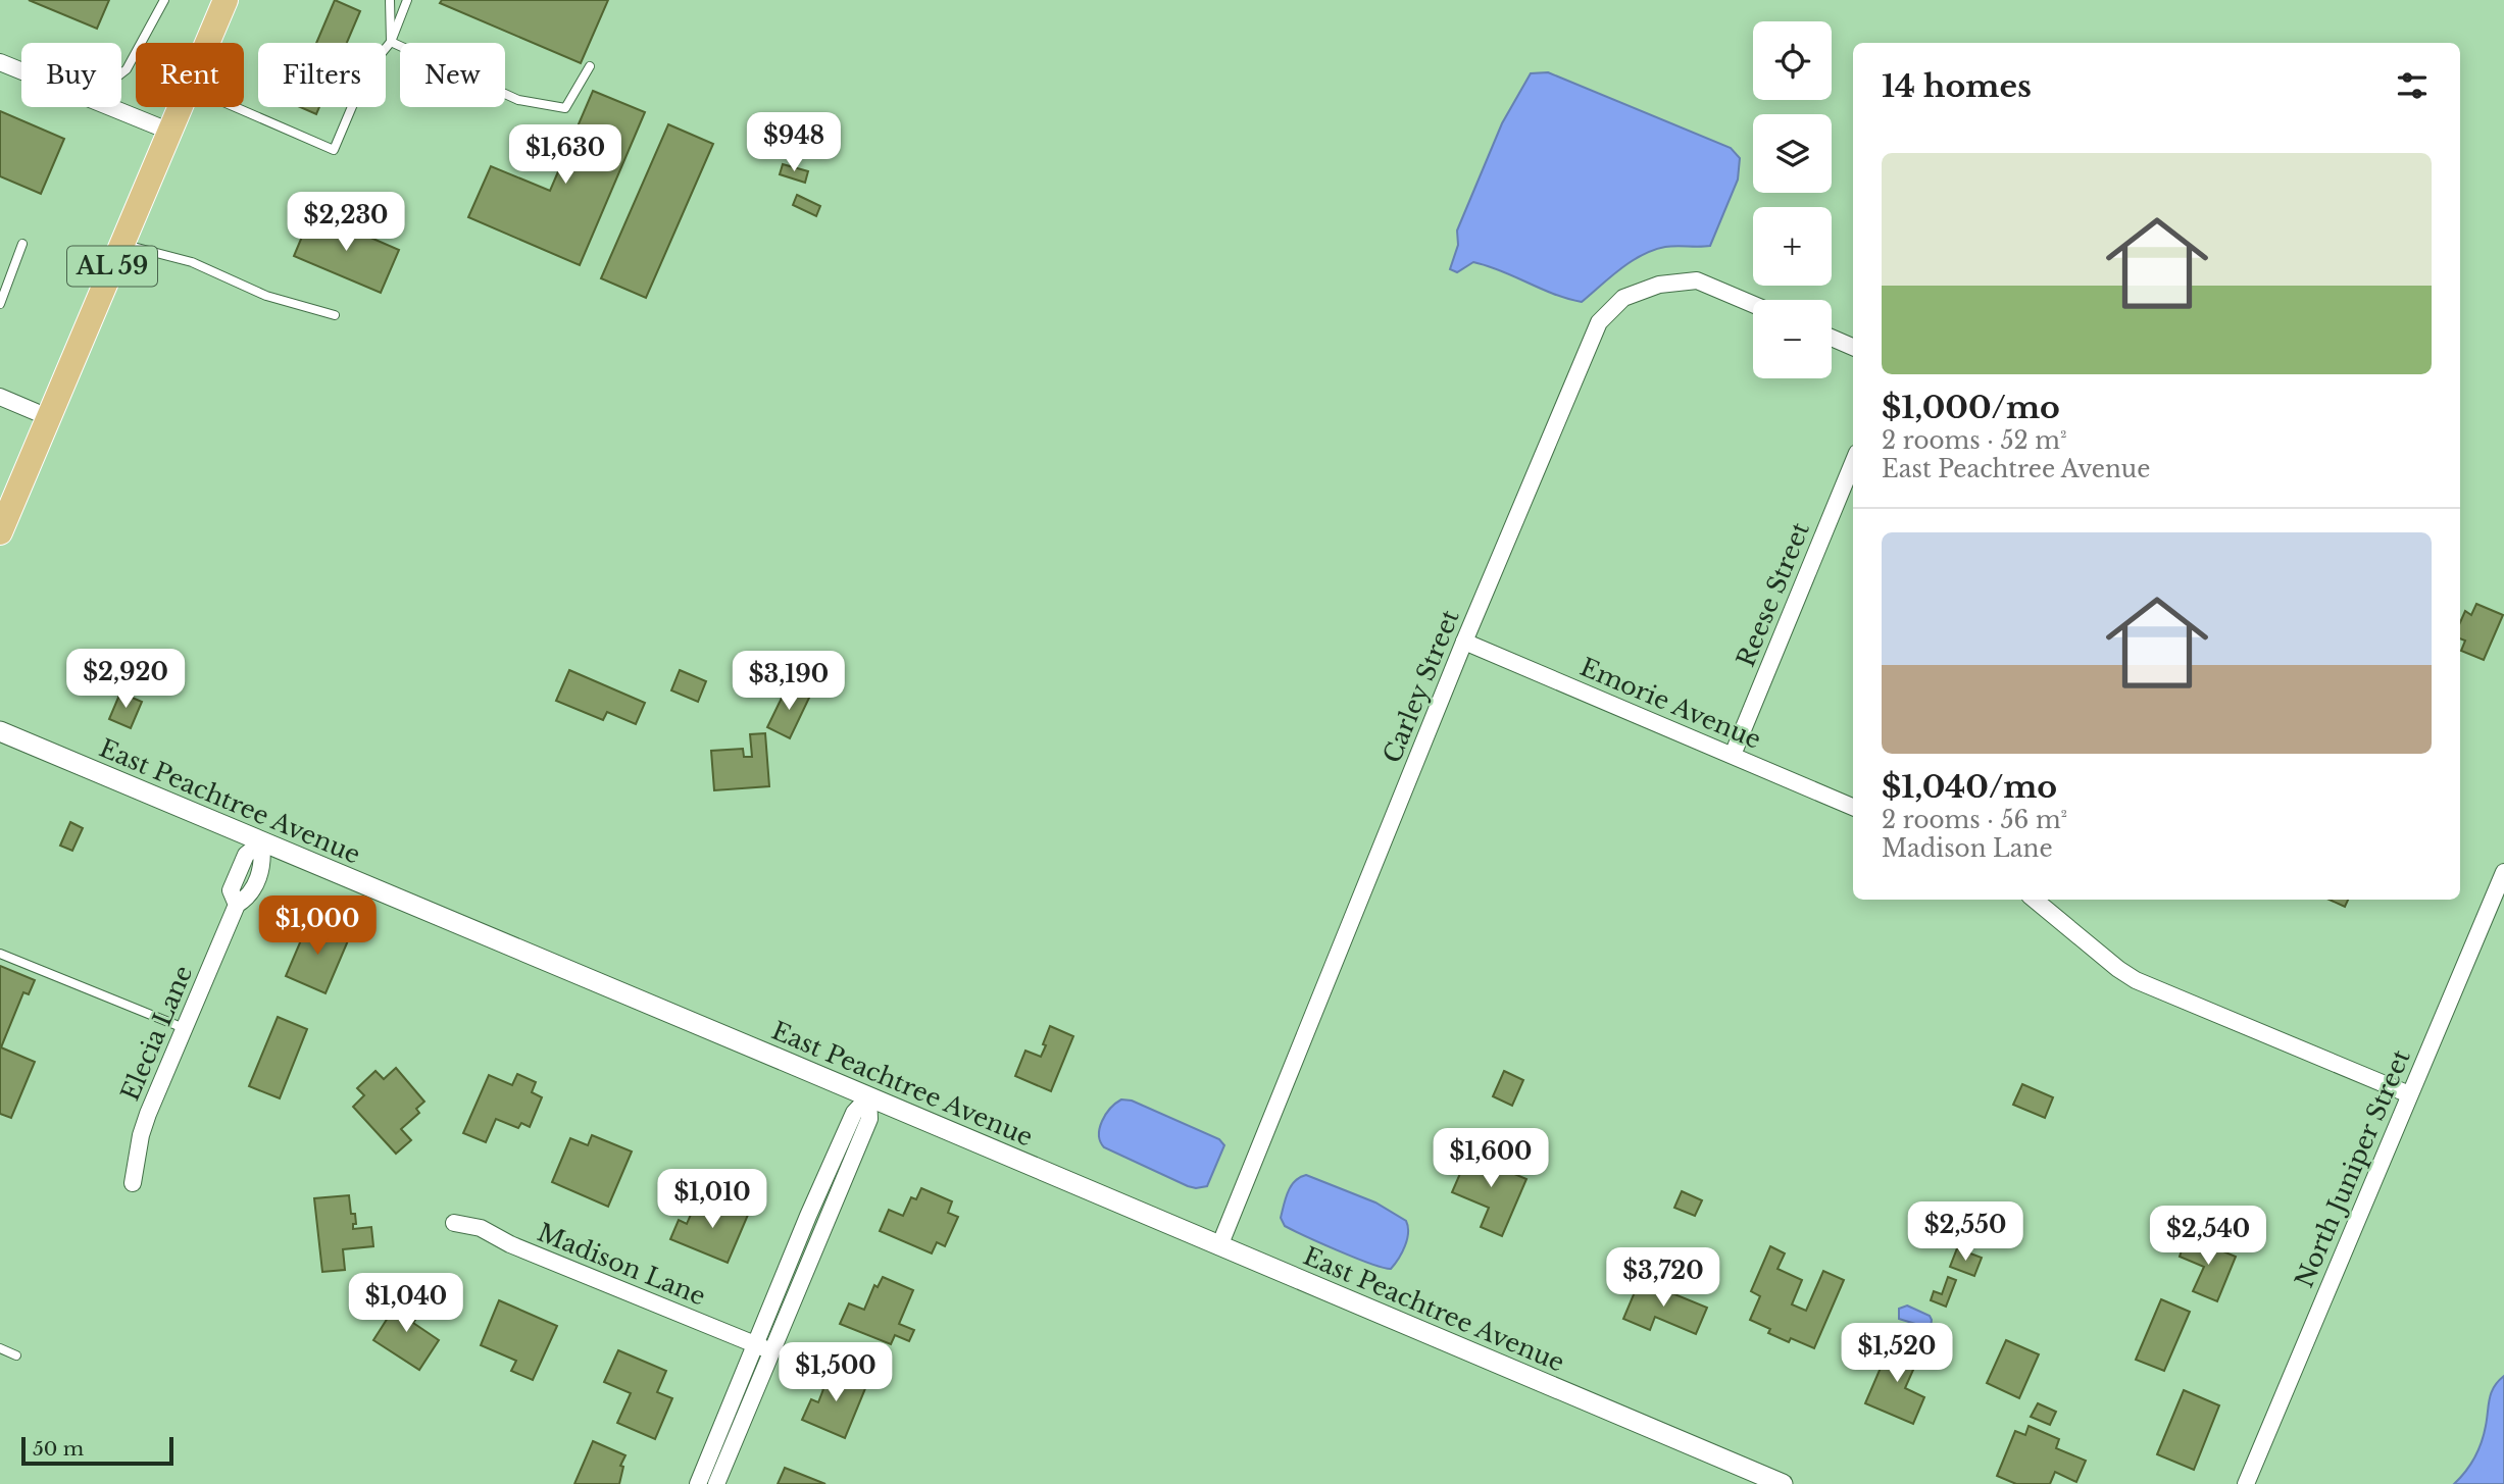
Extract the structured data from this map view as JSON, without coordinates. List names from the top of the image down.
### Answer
{
  "streets": {
    "main road": ["AL 59"],
    "street": [
      "Reese Street",
      "Carley Street",
      "Emorie Avenue",
      "East Peachtree Avenue",
      "Elecia Lane",
      "North Juniper Street",
      "Madison Lane"
    ]
  },
  "crossings": [
    ["Reese Street", "Emorie Avenue"],
    ["Carley Street", "Emorie Avenue"],
    ["Carley Street", "East Peachtree Avenue"],
    ["East Peachtree Avenue", "Elecia Lane"]
  ],
  "scale_bar": "50 m",
  "page": {
    "map_buttons": ["+", "−"],
    "chip": [
      "Buy",
      "Rent",
      "Filters",
      "New"
    ],
    "heading": "14 homes",
    "price": [
      "$948",
      "$1,630",
      "$2,230",
      "$2,920",
      "$3,190",
      "$1,000",
      "$1,600",
      "$1,010",
      "$2,550",
      "$2,540",
      "$3,720",
      "$1,040",
      "$1,520",
      "$1,500"
    ],
    "list": [
      {
        "name": "$1,000/mo",
        "note": "2 rooms · 52 m² · East Peachtree Avenue"
      },
      {
        "name": "$1,040/mo",
        "note": "2 rooms · 56 m² · Madison Lane"
      }
    ],
    "scale": "50 m"
  }
}
